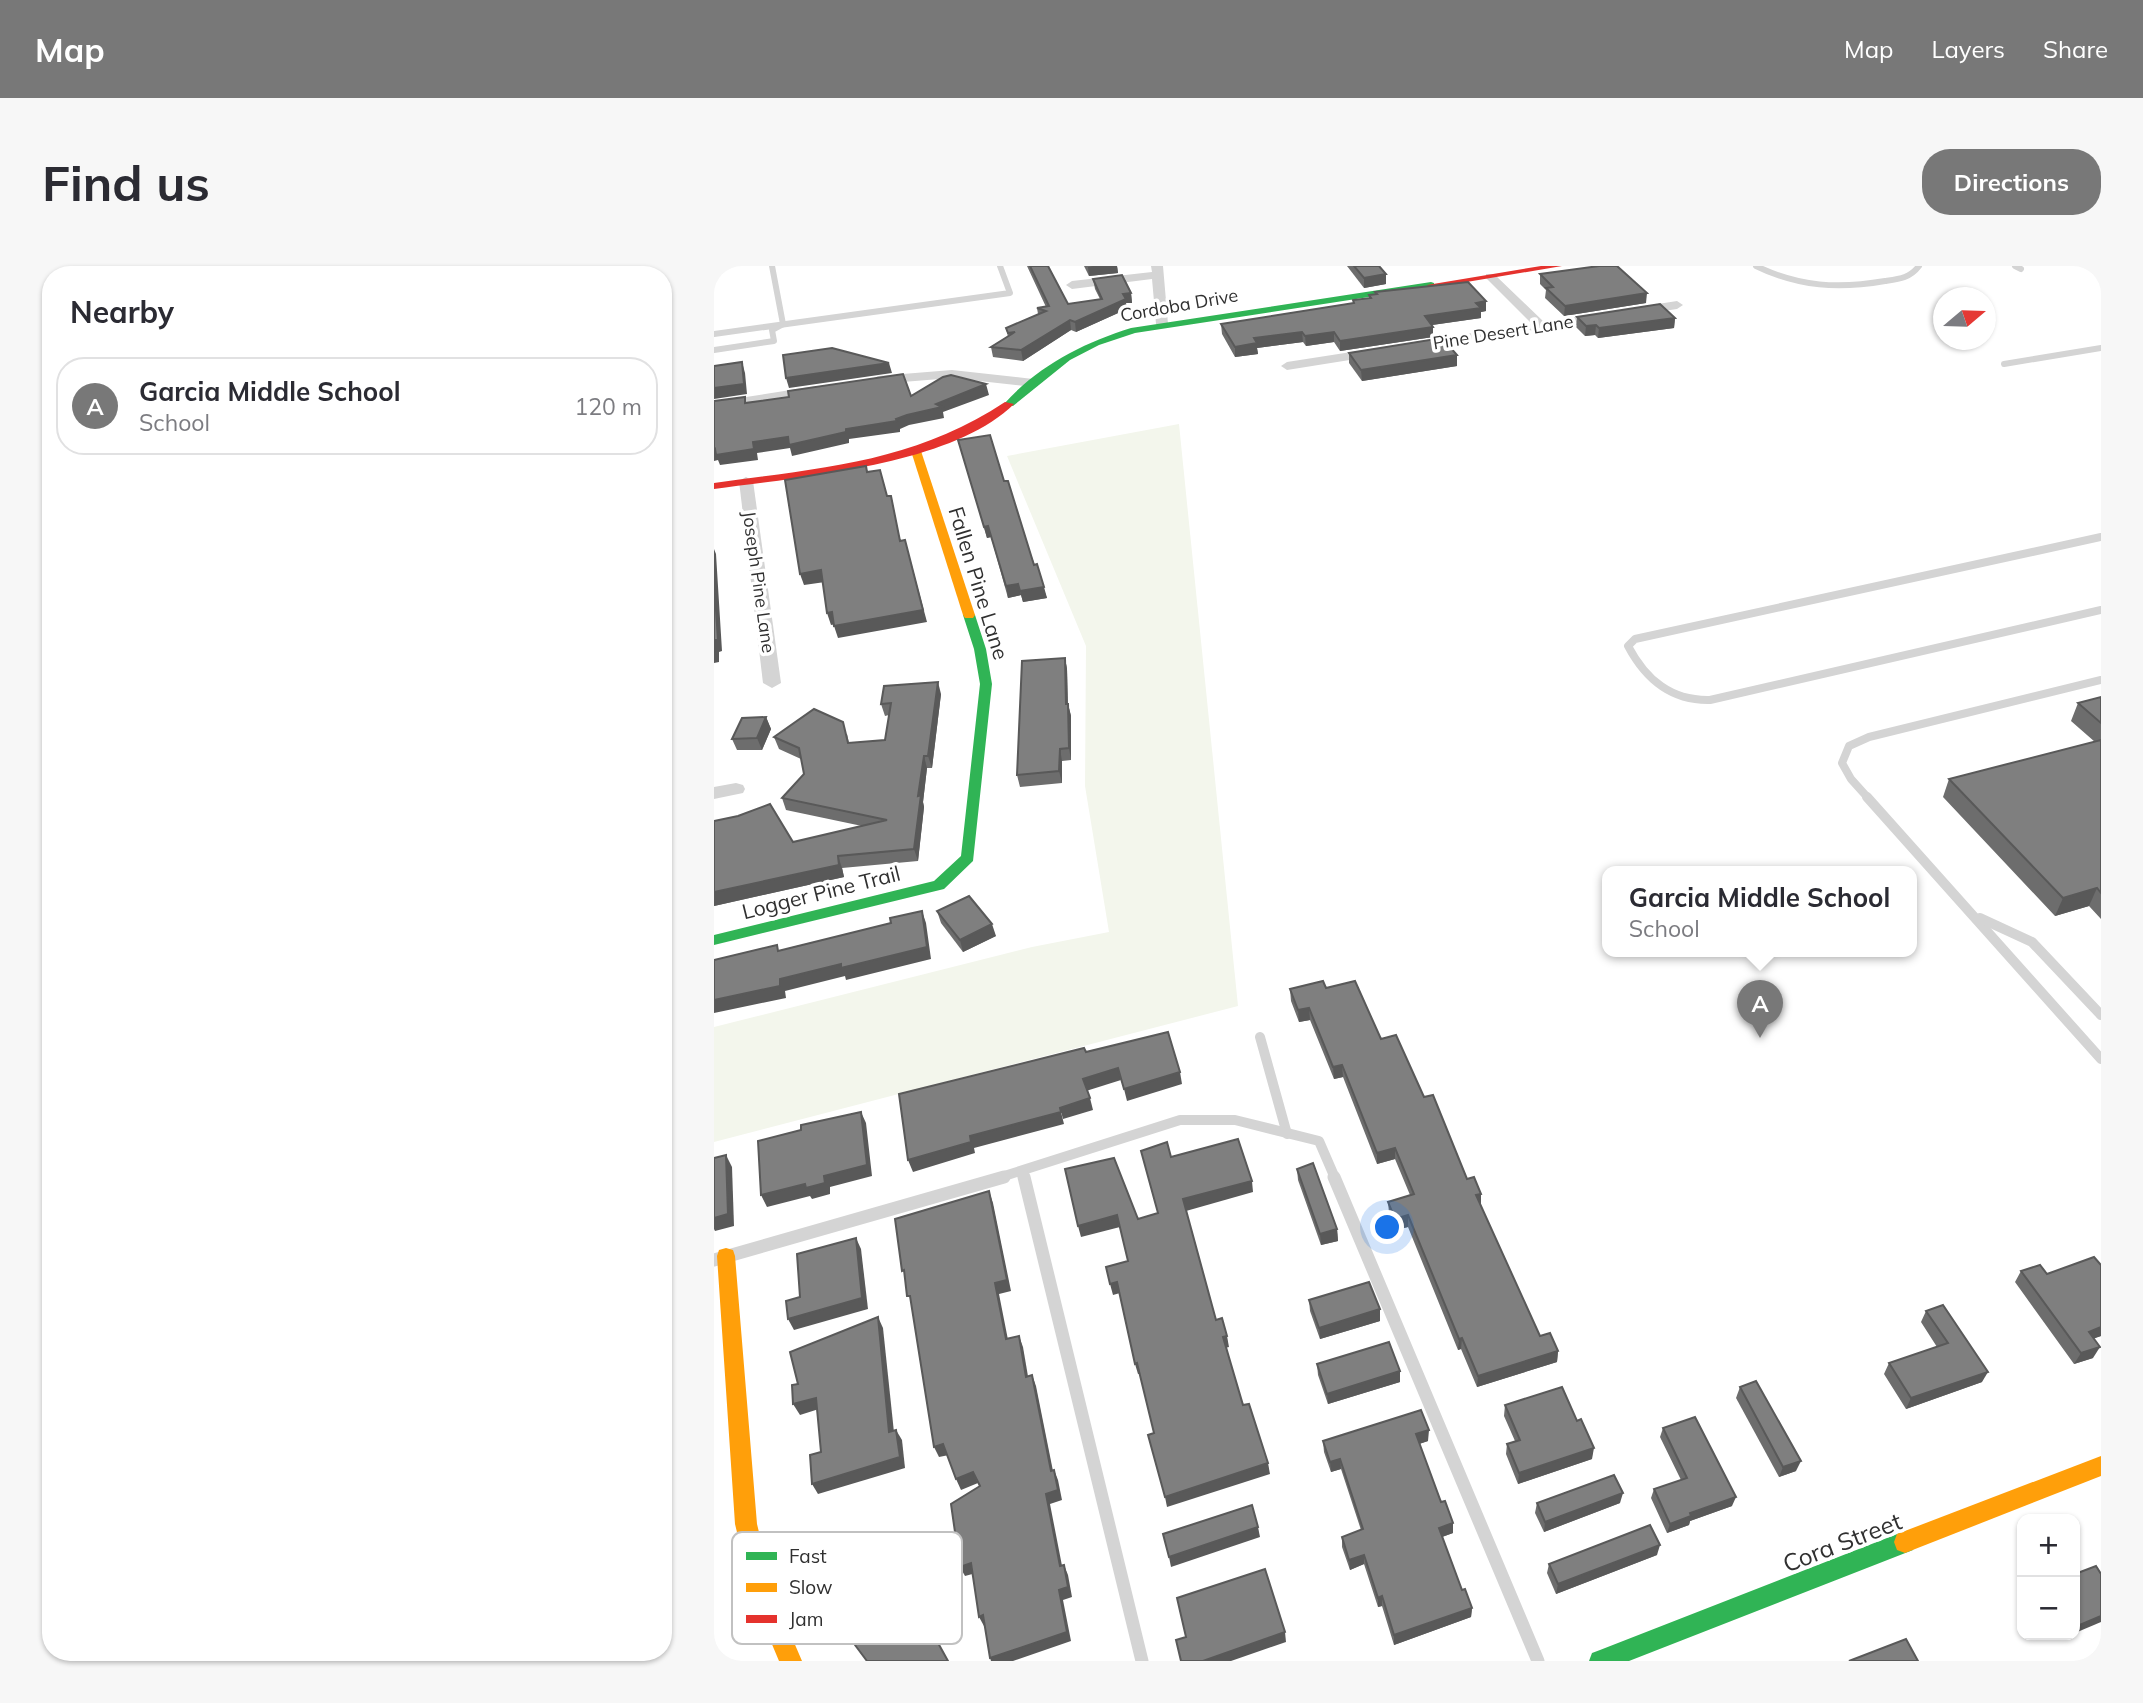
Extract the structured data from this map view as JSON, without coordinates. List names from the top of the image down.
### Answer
{
  "streets": {
    "street": [
      "Cordoba Drive",
      "Pine Desert Lane",
      "Joseph Pine Lane",
      "Fallen Pine Lane",
      "Logger Pine Trail",
      "Cora Street"
    ]
  },
  "crossings": [
    ["Cordoba Drive", "Joseph Pine Lane"],
    ["Cordoba Drive", "Fallen Pine Lane"],
    ["Fallen Pine Lane", "Logger Pine Trail"]
  ],
  "legend": ["Fast", "Slow", "Jam"],
  "north": "right",
  "page": {
    "header": "Map",
    "nav": ["Map", "Layers", "Share"],
    "buttons": "Directions",
    "title": "Find us",
    "heading": "Nearby",
    "list": [
      {
        "mark": "A",
        "name": "Garcia Middle School",
        "note": "School",
        "value": "120 m"
      }
    ],
    "popup": ["Garcia Middle School", "School"],
    "pins": "A",
    "map_buttons": ["+", "−"]
  }
}
